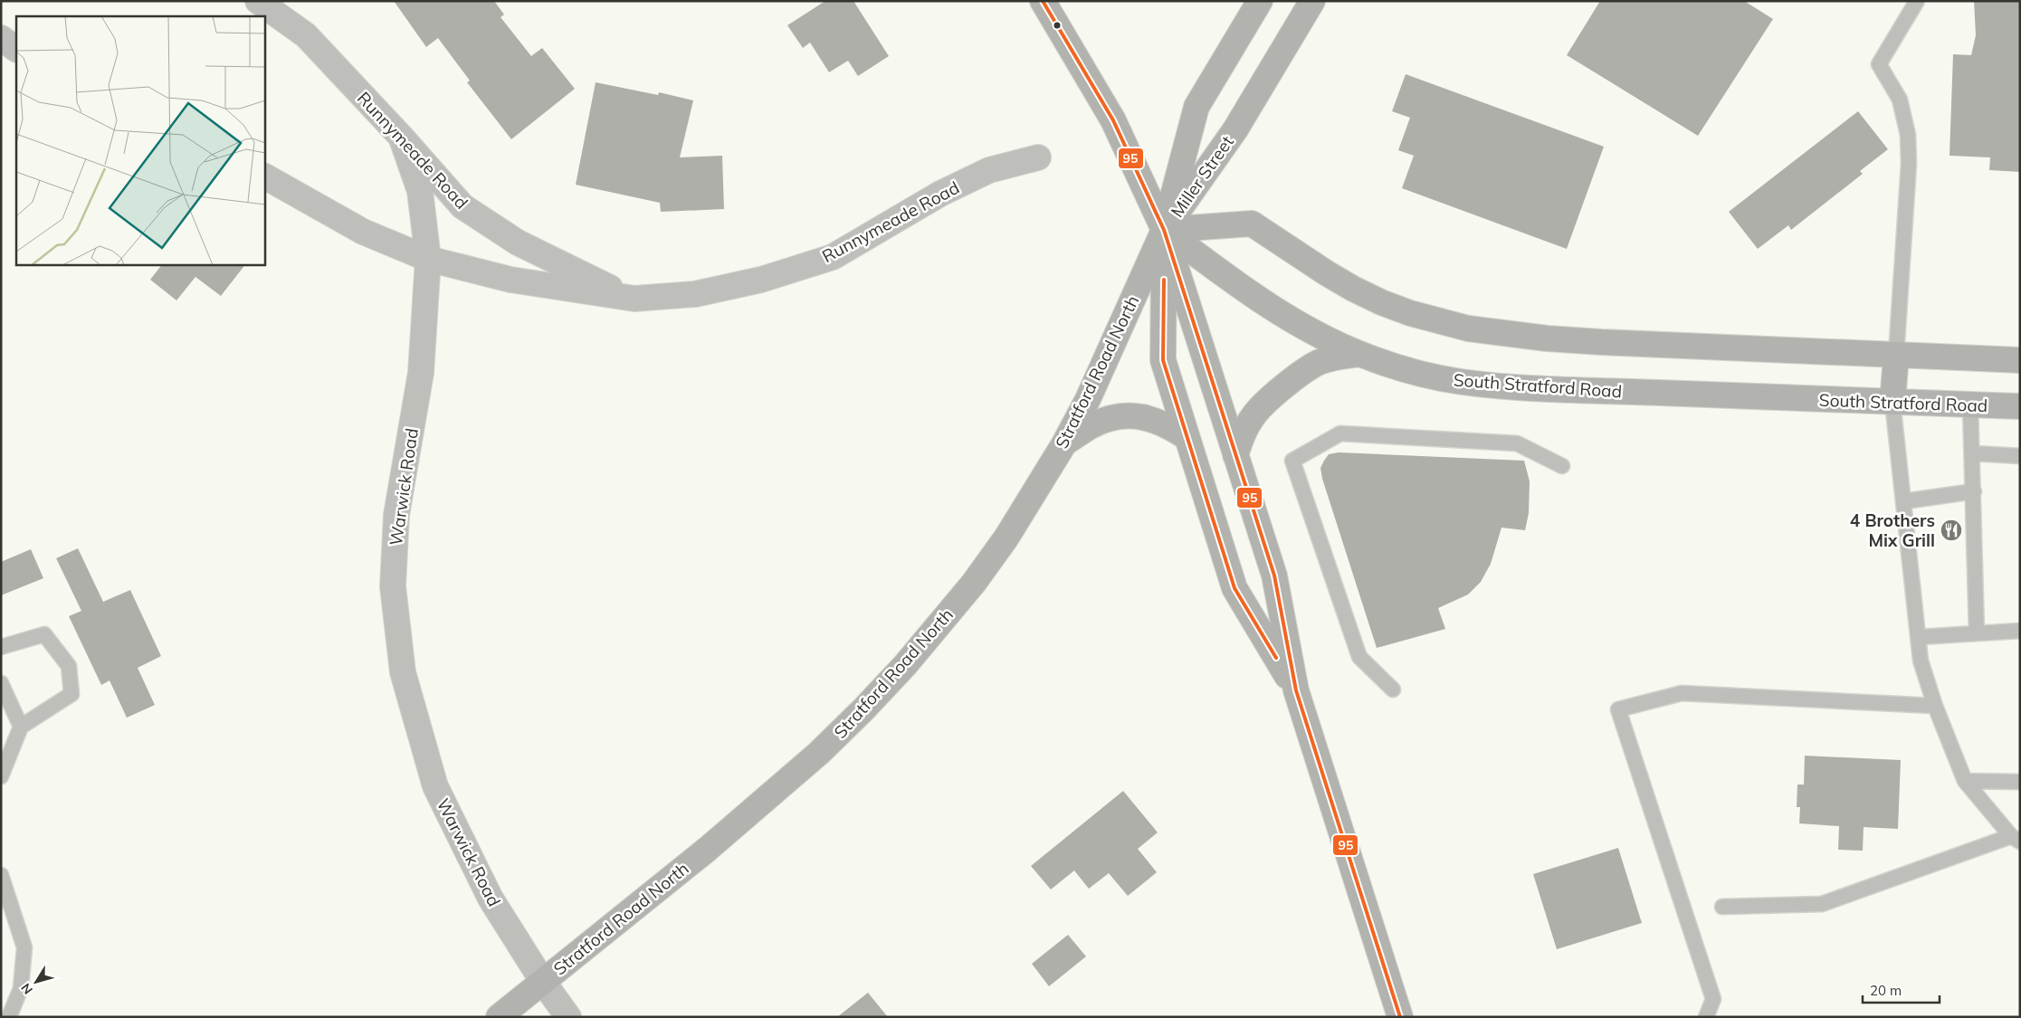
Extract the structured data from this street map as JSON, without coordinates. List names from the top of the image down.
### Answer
{
  "streets": {
    "main road": ["Miller Street", "Stratford Road North", "South Stratford Road"],
    "street": ["Runnymeade Road", "Warwick Road"]
  },
  "crossings": [
    ["Runnymeade Road", "Warwick Road"],
    ["Miller Street", "Stratford Road North"],
    ["Miller Street", "South Stratford Road"],
    ["Stratford Road North", "South Stratford Road"],
    ["Stratford Road North", "Warwick Road"]
  ],
  "places": {
    "restaurant": ["4 Brothers Mix Grill"]
  },
  "lines": ["transit line 95"],
  "scale_bar": "20 m",
  "north": "bottom left"
}
